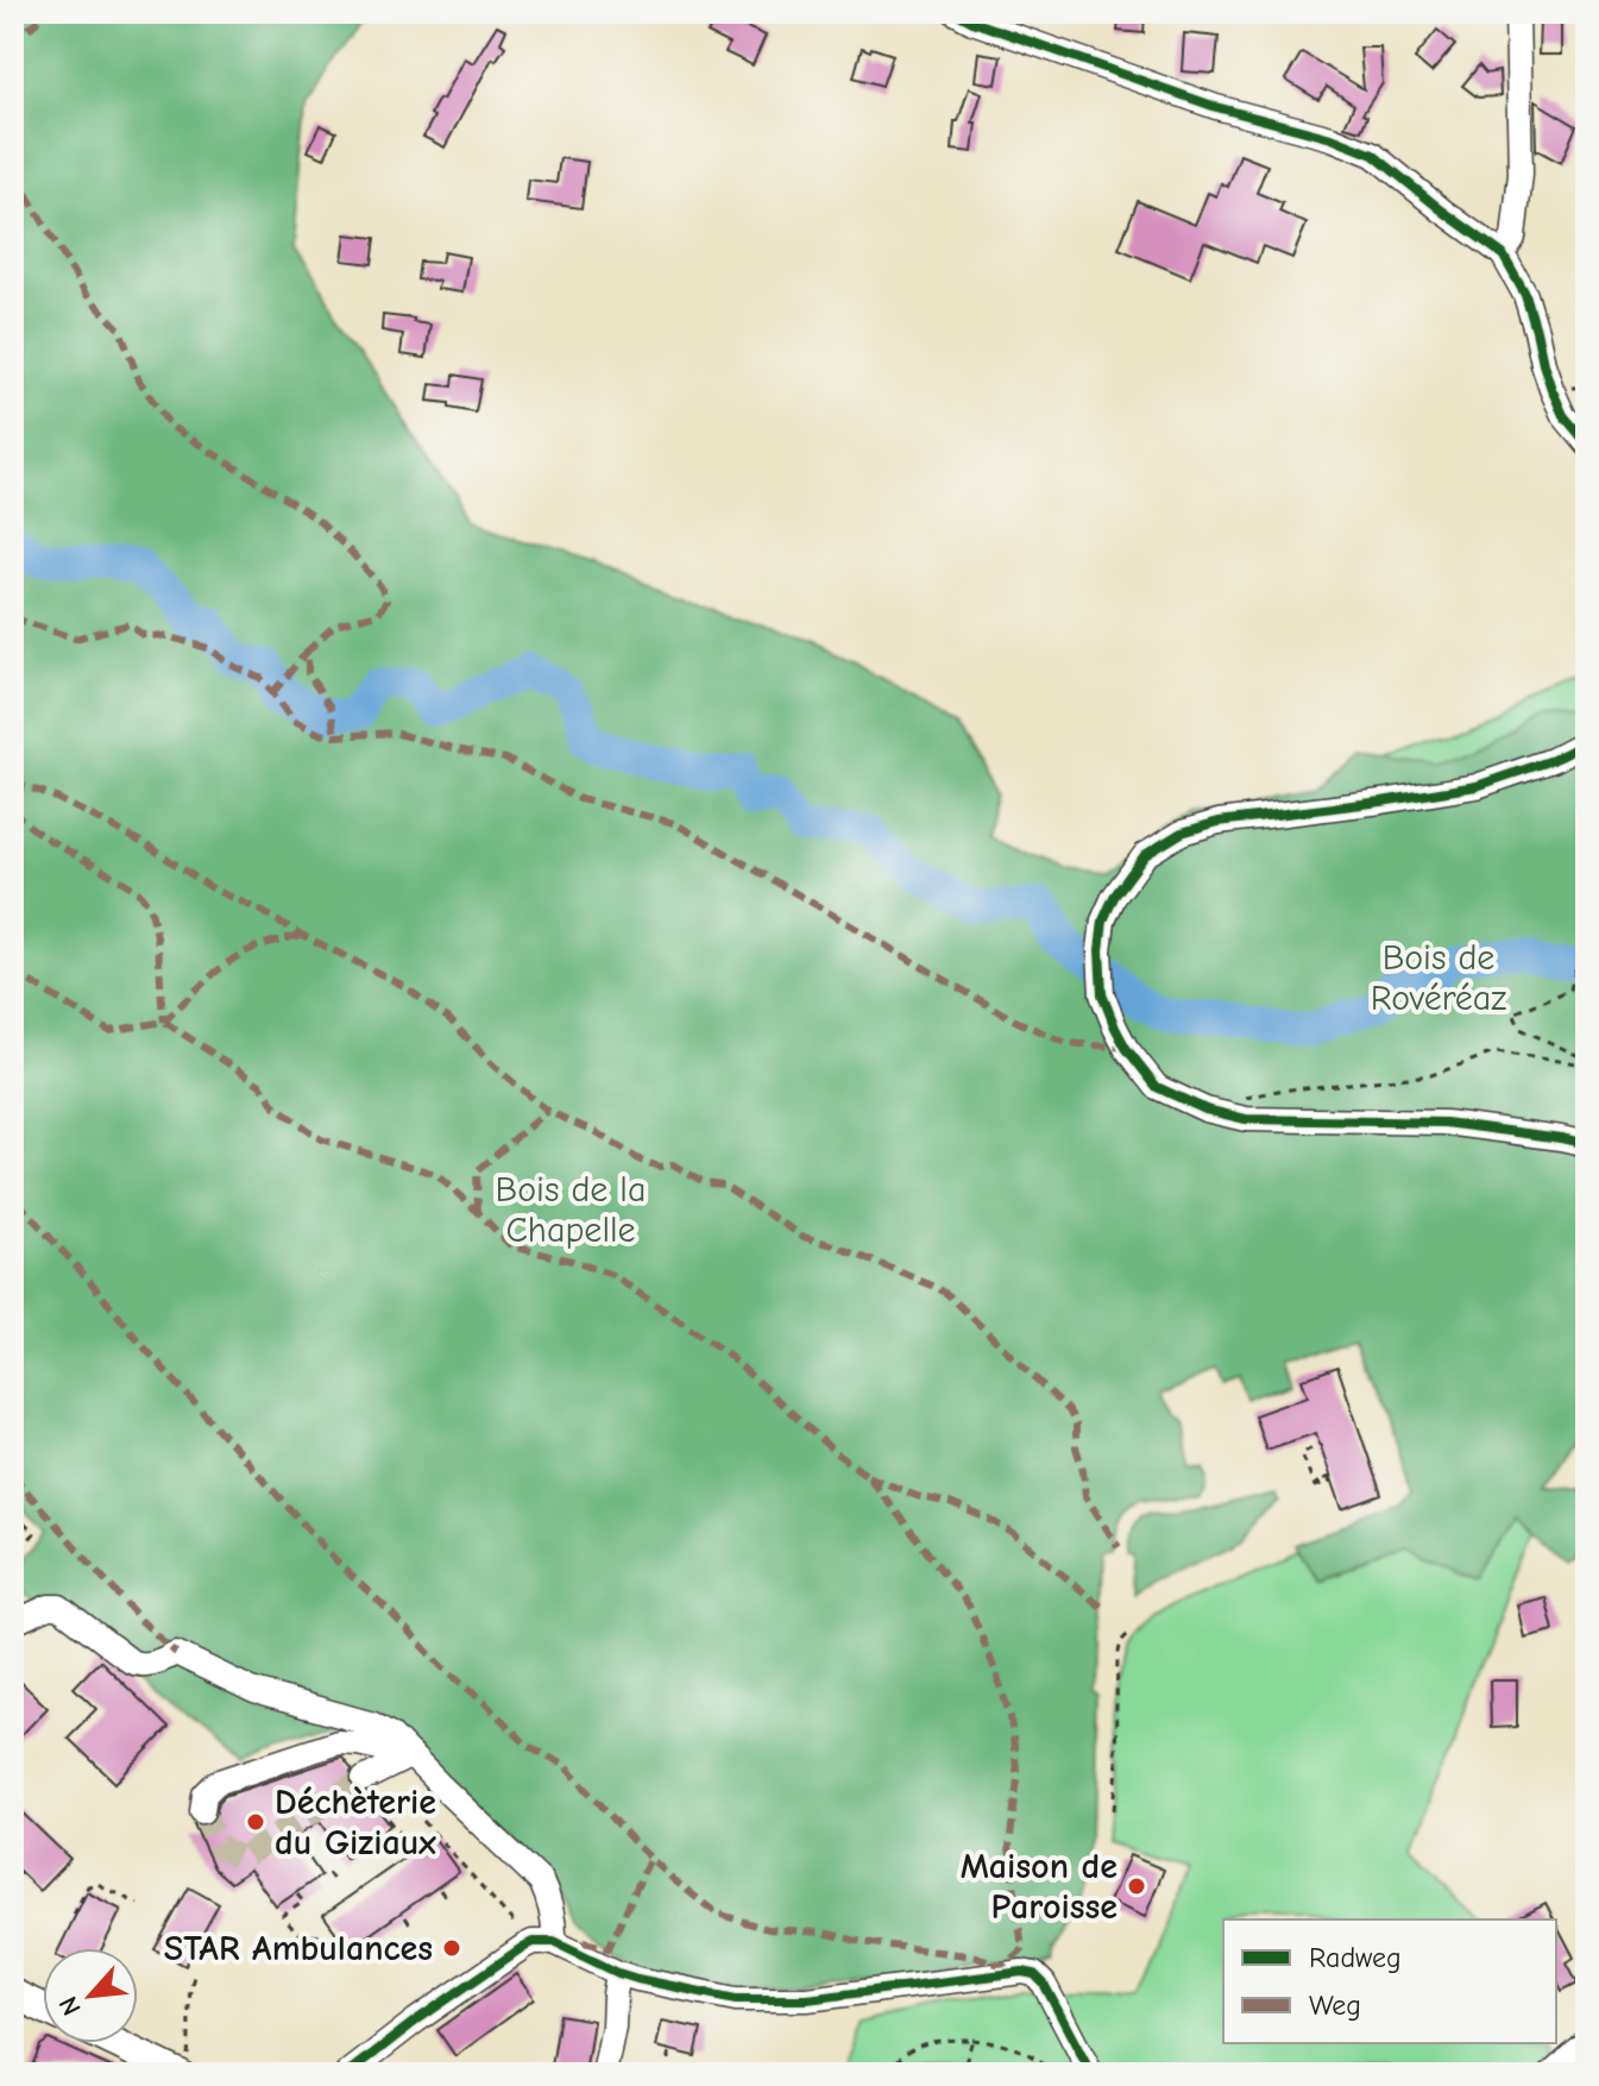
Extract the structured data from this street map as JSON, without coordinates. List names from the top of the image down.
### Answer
{
  "parks": ["Bois de Rovéréaz", "Bois de la Chapelle"],
  "places": ["Déchèterie du Giziaux", "Maison de Paroisse", "STAR Ambulances"],
  "legend": ["Radweg", "Weg"],
  "north": "bottom left"
}
